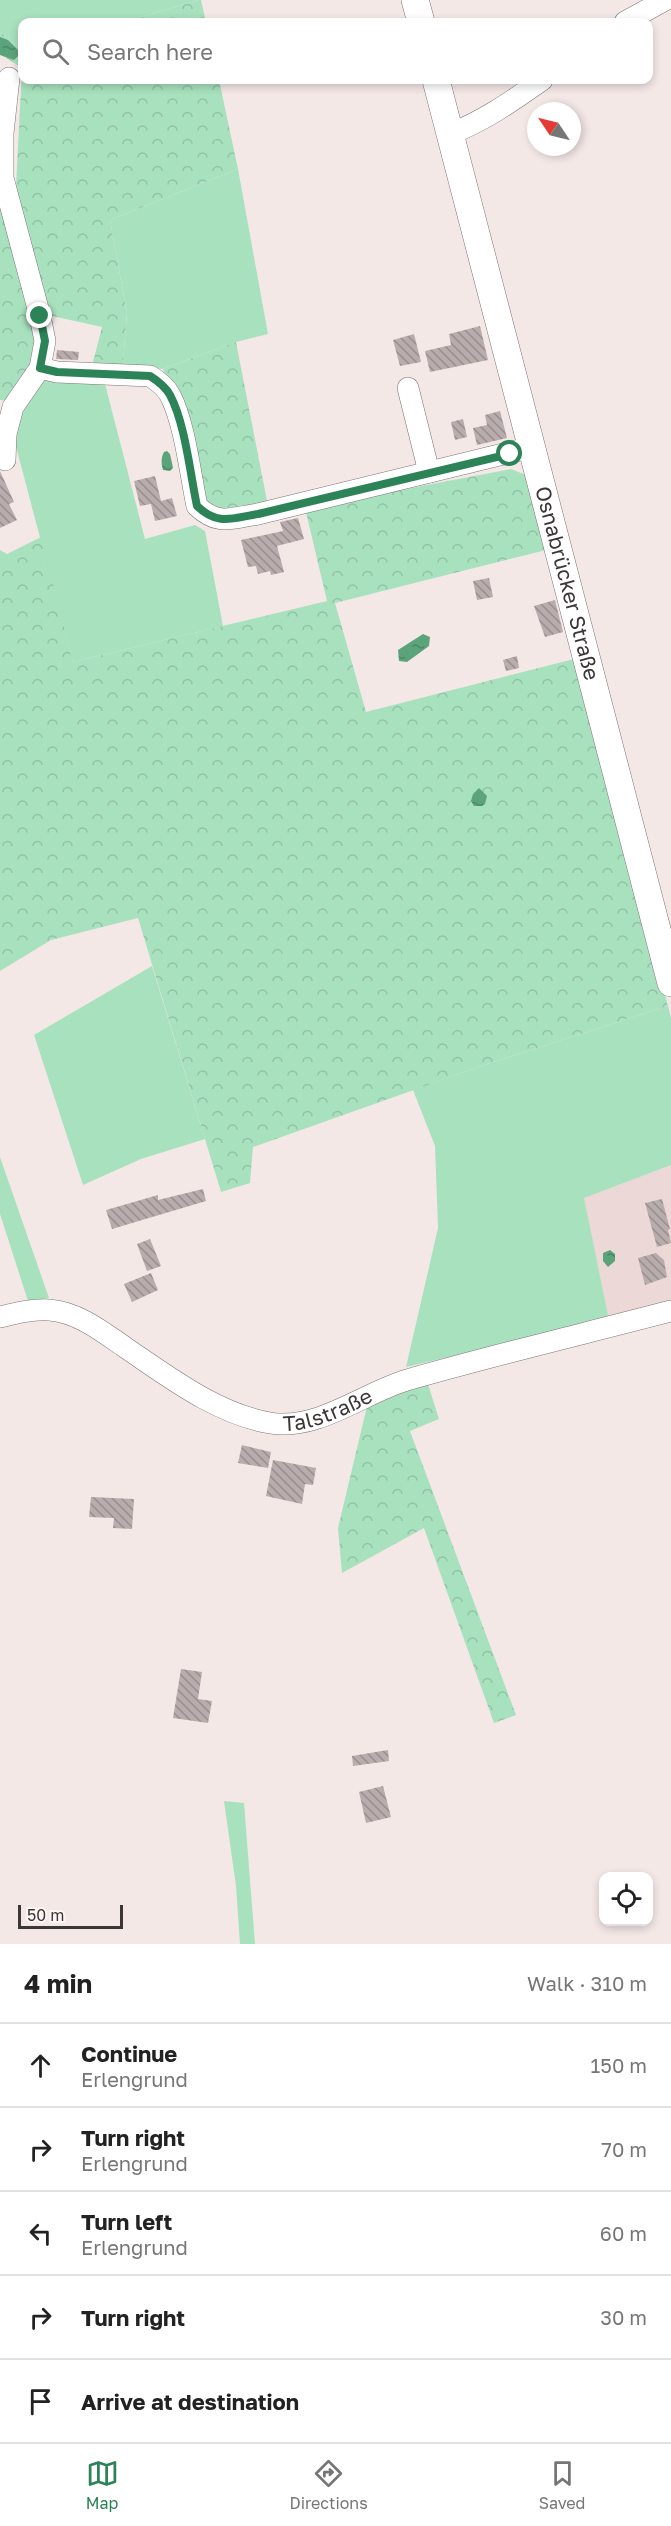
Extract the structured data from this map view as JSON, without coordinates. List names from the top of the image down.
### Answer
{
  "streets": {
    "main road": ["Osnabrücker Straße"],
    "street": ["Talstraße"]
  },
  "scale_bar": "50 m",
  "north": "top left",
  "page": {
    "search": "Search here",
    "scale": "50 m",
    "heading": ["4 min", "Walk · 310 m"],
    "list": [
      ["Continue", "Erlengrund", "150 m"],
      ["Turn right", "Erlengrund", "70 m"],
      ["Turn left", "Erlengrund", "60 m"],
      ["Turn right", "30 m"],
      "Arrive at destination"
    ],
    "nav": ["Map", "Directions", "Saved"]
  }
}
